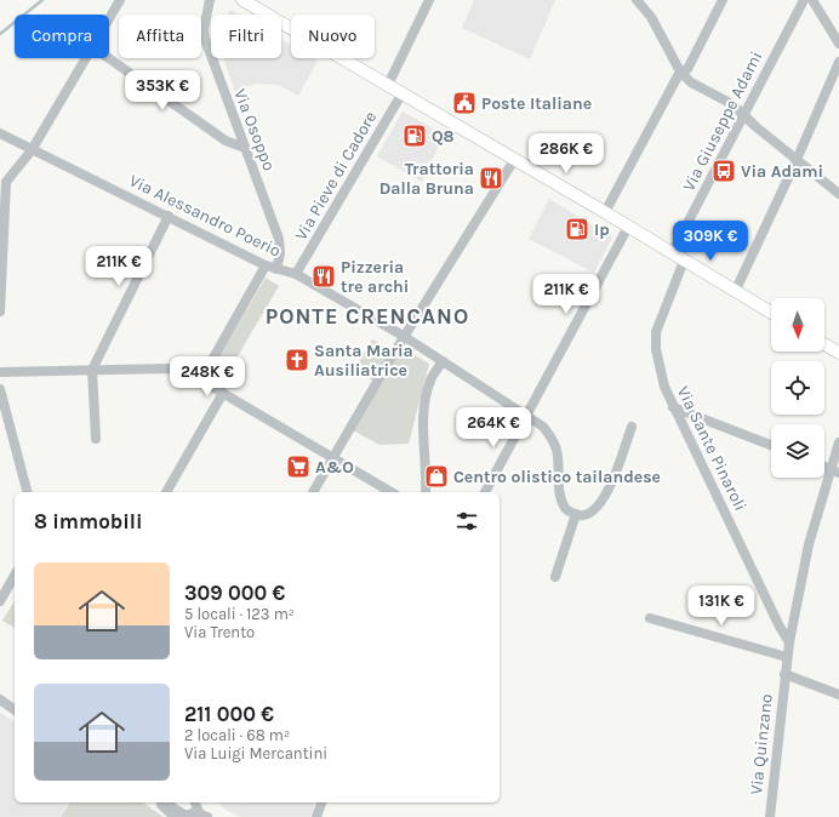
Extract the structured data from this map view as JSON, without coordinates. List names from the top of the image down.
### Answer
{
  "streets": {
    "street": [
      "Via Giuseppe Adami",
      "Via Osoppo",
      "Via Pieve di Cadore",
      "Via Alessandro Poerio",
      "Via Sante Pinaroli",
      "Via Quinzano"
    ]
  },
  "crossings": [
    ["Via Osoppo", "Via Alessandro Poerio"],
    ["Via Pieve di Cadore", "Via Alessandro Poerio"],
    ["Via Sante Pinaroli", "Via Quinzano"]
  ],
  "districts": ["PONTE CRENCANO"],
  "places": {
    "public building": ["Poste Italiane"],
    "fuel station": ["Q8", "Ip"],
    "bus stop": ["Via Adami"],
    "restaurant": ["Trattoria Dalla Bruna", "Pizzeria tre archi"],
    "church": ["Santa Maria Ausiliatrice"],
    "supermarket": ["A&O"],
    "shop": ["Centro olistico tailandese"]
  },
  "north": "bottom",
  "page": {
    "chip": [
      "Compra",
      "Affitta",
      "Filtri",
      "Nuovo"
    ],
    "price": [
      "353K €",
      "286K €",
      "309K €",
      "211K €",
      "211K €",
      "248K €",
      "264K €",
      "131K €"
    ],
    "heading": "8 immobili",
    "list": [
      {
        "name": "309 000 €",
        "note": "5 locali · 123 m² · Via Trento"
      },
      {
        "name": "211 000 €",
        "note": "2 locali · 68 m² · Via Luigi Mercantini"
      }
    ]
  }
}
